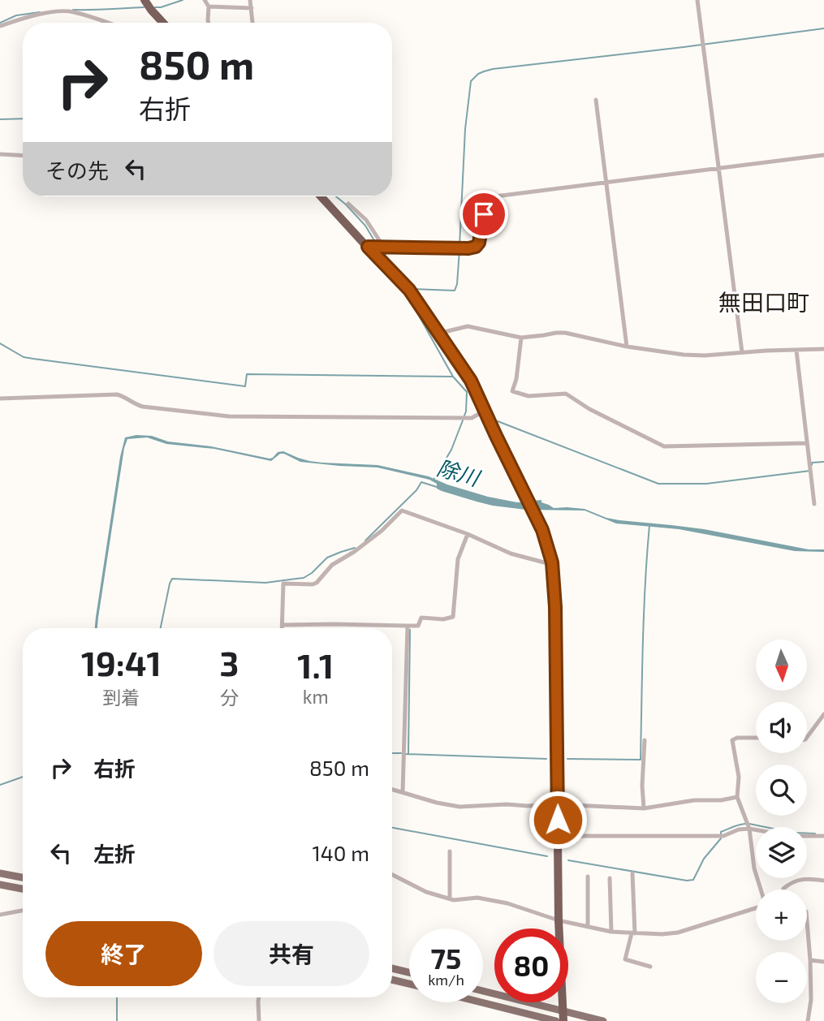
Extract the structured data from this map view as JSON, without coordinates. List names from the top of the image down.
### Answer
{
  "districts": ["無田口町"],
  "water": ["除川"],
  "north": "bottom",
  "page": {
    "turn": ["850 m", "右折"],
    "then": "その先",
    "eta": [
      "19:41",
      "到着",
      "3",
      "分",
      "1.1",
      "km"
    ],
    "map_buttons": ["+", "−"],
    "list": [
      {
        "name": "右折",
        "value": "850 m"
      },
      {
        "name": "左折",
        "value": "140 m"
      }
    ],
    "buttons": ["終了", "共有"],
    "speed": "75 km/h",
    "limit": "80"
  }
}
